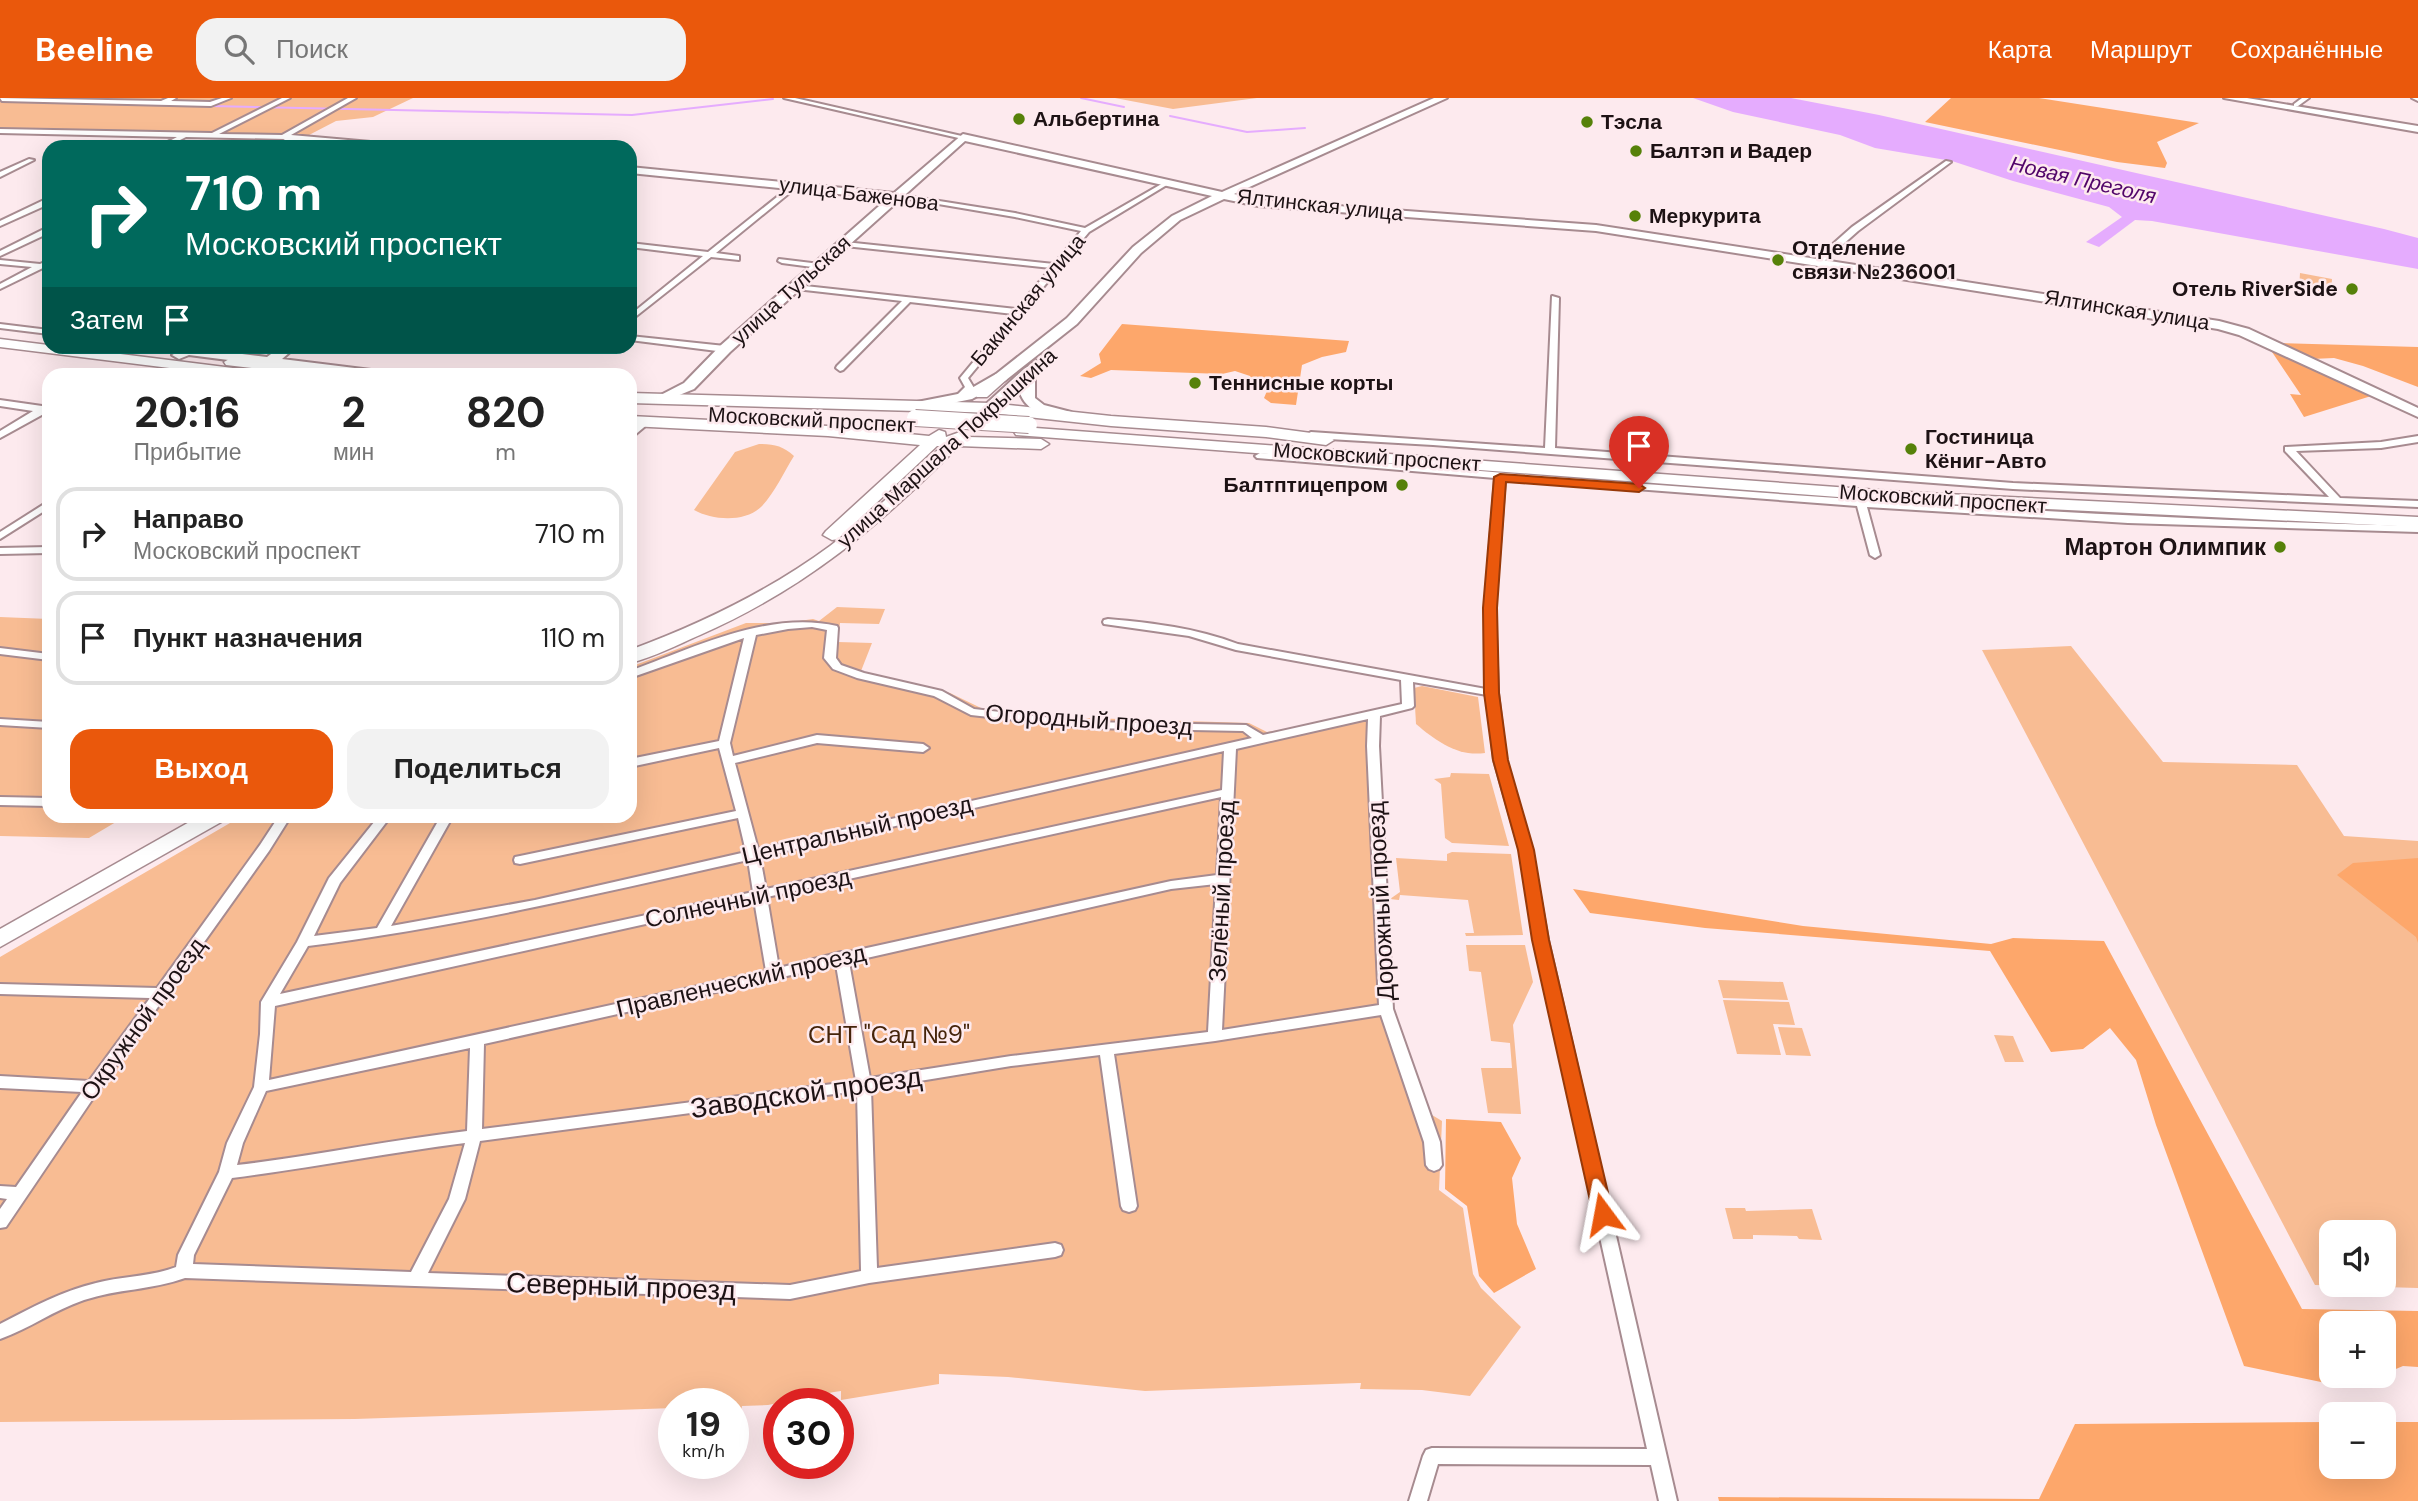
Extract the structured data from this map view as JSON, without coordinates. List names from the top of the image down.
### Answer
{
  "streets": {
    "main road": ["Московский проспект", "улица Маршала Покрышкина"],
    "street": [
      "улица Баженова",
      "Ялтинская улица",
      "улица Тульская",
      "Бакинская улица",
      "Огородный проезд",
      "Центральный проезд",
      "Зелёный проезд",
      "Солнечный проезд",
      "Дорожный проезд",
      "Правленческий проезд",
      "Окружной проезд",
      "Заводской проезд",
      "Северный проезд"
    ]
  },
  "crossings": [
    ["улица Баженова", "улица Тульская"],
    ["улица Баженова", "Бакинская улица"],
    ["Ялтинская улица", "улица Тульская"],
    ["Ялтинская улица", "Бакинская улица"],
    ["Ялтинская улица", "улица Маршала Покрышкина"],
    ["Огородный проезд", "Центральный проезд"],
    ["Центральный проезд", "Зелёный проезд"],
    ["Центральный проезд", "Дорожный проезд"],
    ["Зелёный проезд", "Солнечный проезд"],
    ["Зелёный проезд", "Правленческий проезд"],
    ["Зелёный проезд", "Заводской проезд"],
    ["Дорожный проезд", "Заводской проезд"]
  ],
  "water": ["Новая Преголя"],
  "parks": ["СНТ \"Сад №9\""],
  "places": [
    "Альбертина",
    "Тэсла",
    "Балтэп и Вадер",
    "Меркурита",
    "Отделение связи №236001",
    "Отель RiverSide",
    "Теннисные корты",
    "Гостиница Кёниг-Авто",
    "Балтптицепром",
    "Мартон Олимпик"
  ],
  "page": {
    "header": "Beeline",
    "search": "Поиск",
    "nav": ["Карта", "Маршрут", "Сохранённые"],
    "turn": ["710 m", "Московский проспект"],
    "then": "Затем",
    "eta": [
      "20:16",
      "Прибытие",
      "2",
      "мин",
      "820",
      "m"
    ],
    "list": [
      {
        "name": "Направо",
        "note": "Московский проспект",
        "value": "710 m"
      },
      {
        "name": "Пункт назначения",
        "value": "110 m"
      }
    ],
    "buttons": ["Выход", "Поделиться"],
    "map_buttons": ["+", "−"],
    "speed": "19 km/h",
    "limit": "30"
  }
}
